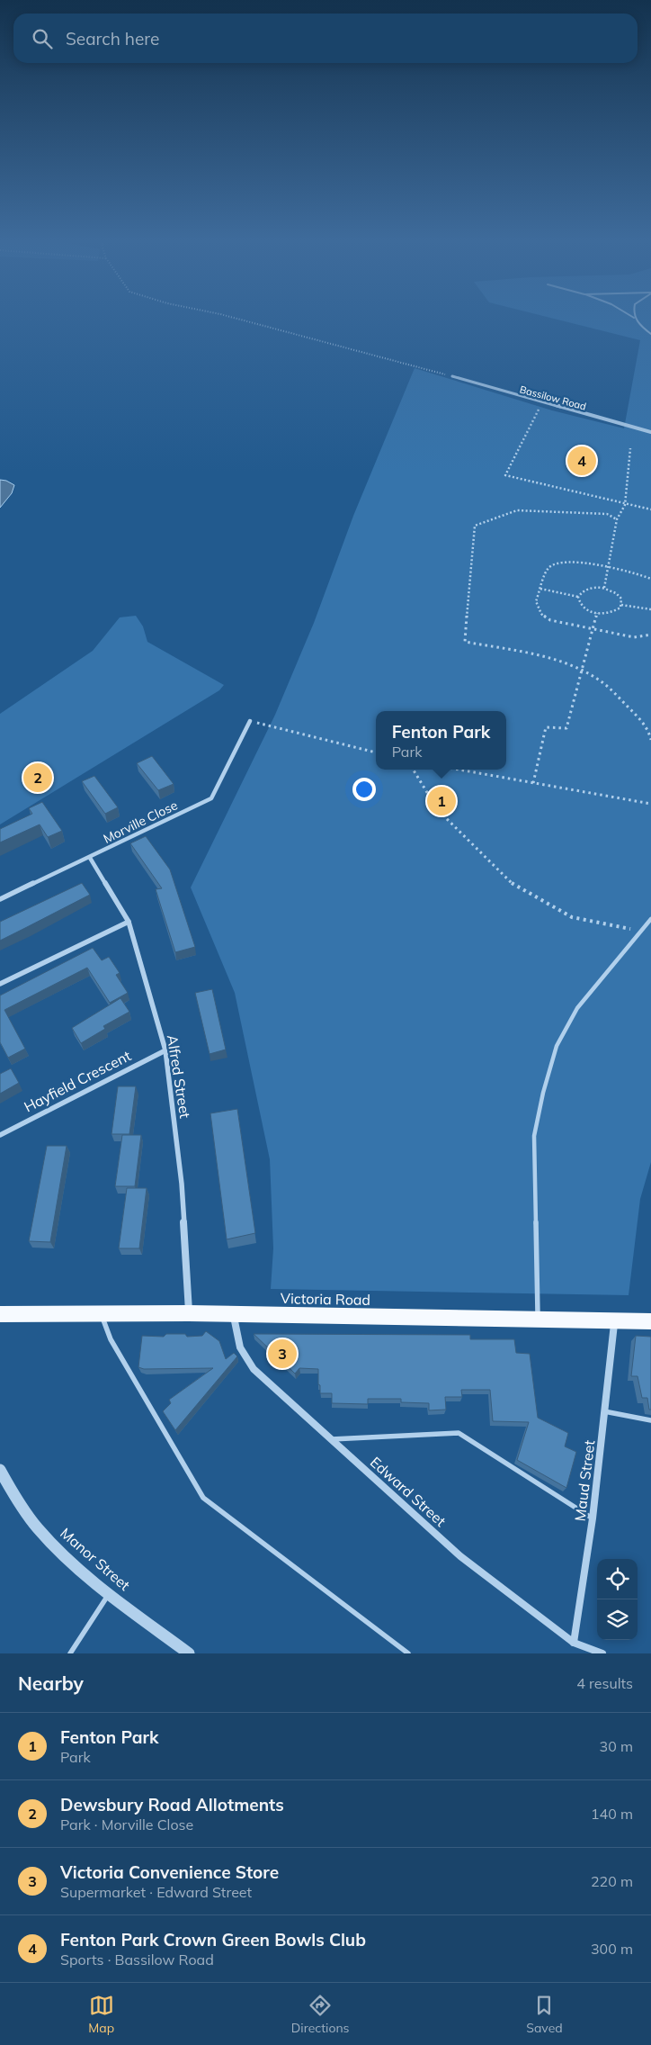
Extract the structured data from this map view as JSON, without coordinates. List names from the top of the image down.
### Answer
{
  "streets": {
    "main road": ["Victoria Road"],
    "street": [
      "Bassilow Road",
      "Morville Close",
      "Alfred Street",
      "Hayfield Crescent",
      "Maud Street",
      "Edward Street",
      "Manor Street"
    ]
  },
  "crossings": [
    ["Morville Close", "Alfred Street"],
    ["Alfred Street", "Hayfield Crescent"],
    ["Alfred Street", "Victoria Road"],
    ["Victoria Road", "Maud Street"],
    ["Victoria Road", "Edward Street"],
    ["Maud Street", "Edward Street"]
  ],
  "page": {
    "search": "Search here",
    "pins": [
      "4",
      "2",
      "1",
      "3"
    ],
    "popup": ["Fenton Park", "Park"],
    "heading": ["Nearby", "4 results"],
    "list": [
      {
        "mark": "1",
        "name": "Fenton Park",
        "note": "Park",
        "value": "30 m"
      },
      {
        "mark": "2",
        "name": "Dewsbury Road Allotments",
        "note": "Park · Morville Close",
        "value": "140 m"
      },
      {
        "mark": "3",
        "name": "Victoria Convenience Store",
        "note": "Supermarket · Edward Street",
        "value": "220 m"
      },
      {
        "mark": "4",
        "name": "Fenton Park Crown Green Bowls Club",
        "note": "Sports · Bassilow Road",
        "value": "300 m"
      }
    ],
    "nav": ["Map", "Directions", "Saved"]
  }
}
